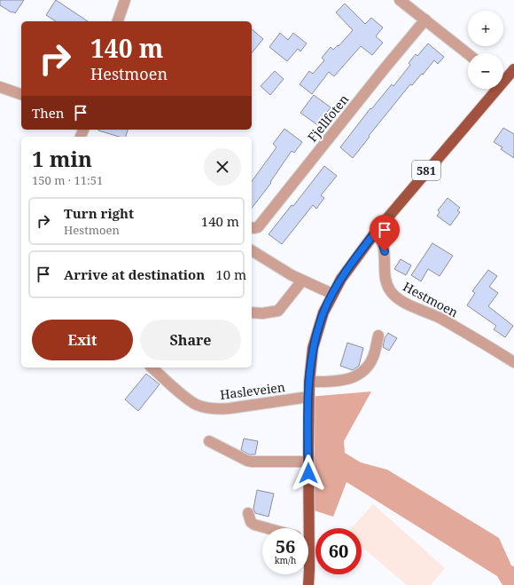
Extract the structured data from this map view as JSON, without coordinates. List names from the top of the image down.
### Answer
{
  "streets": {
    "main road": ["581"],
    "street": ["Fjellfoten", "Hestmoen", "Hasleveien"]
  },
  "crossings": [
    ["581", "Hestmoen"],
    ["581", "Hasleveien"]
  ],
  "page": {
    "map_buttons": ["+", "−"],
    "turn": ["140 m", "Hestmoen"],
    "then": "Then",
    "heading": ["1 min", "150 m · 11:51"],
    "list": [
      {
        "name": "Turn right",
        "note": "Hestmoen",
        "value": "140 m"
      },
      {
        "name": "Arrive at destination",
        "value": "10 m"
      }
    ],
    "buttons": ["Exit", "Share"],
    "speed": "56 km/h",
    "limit": "60"
  }
}
